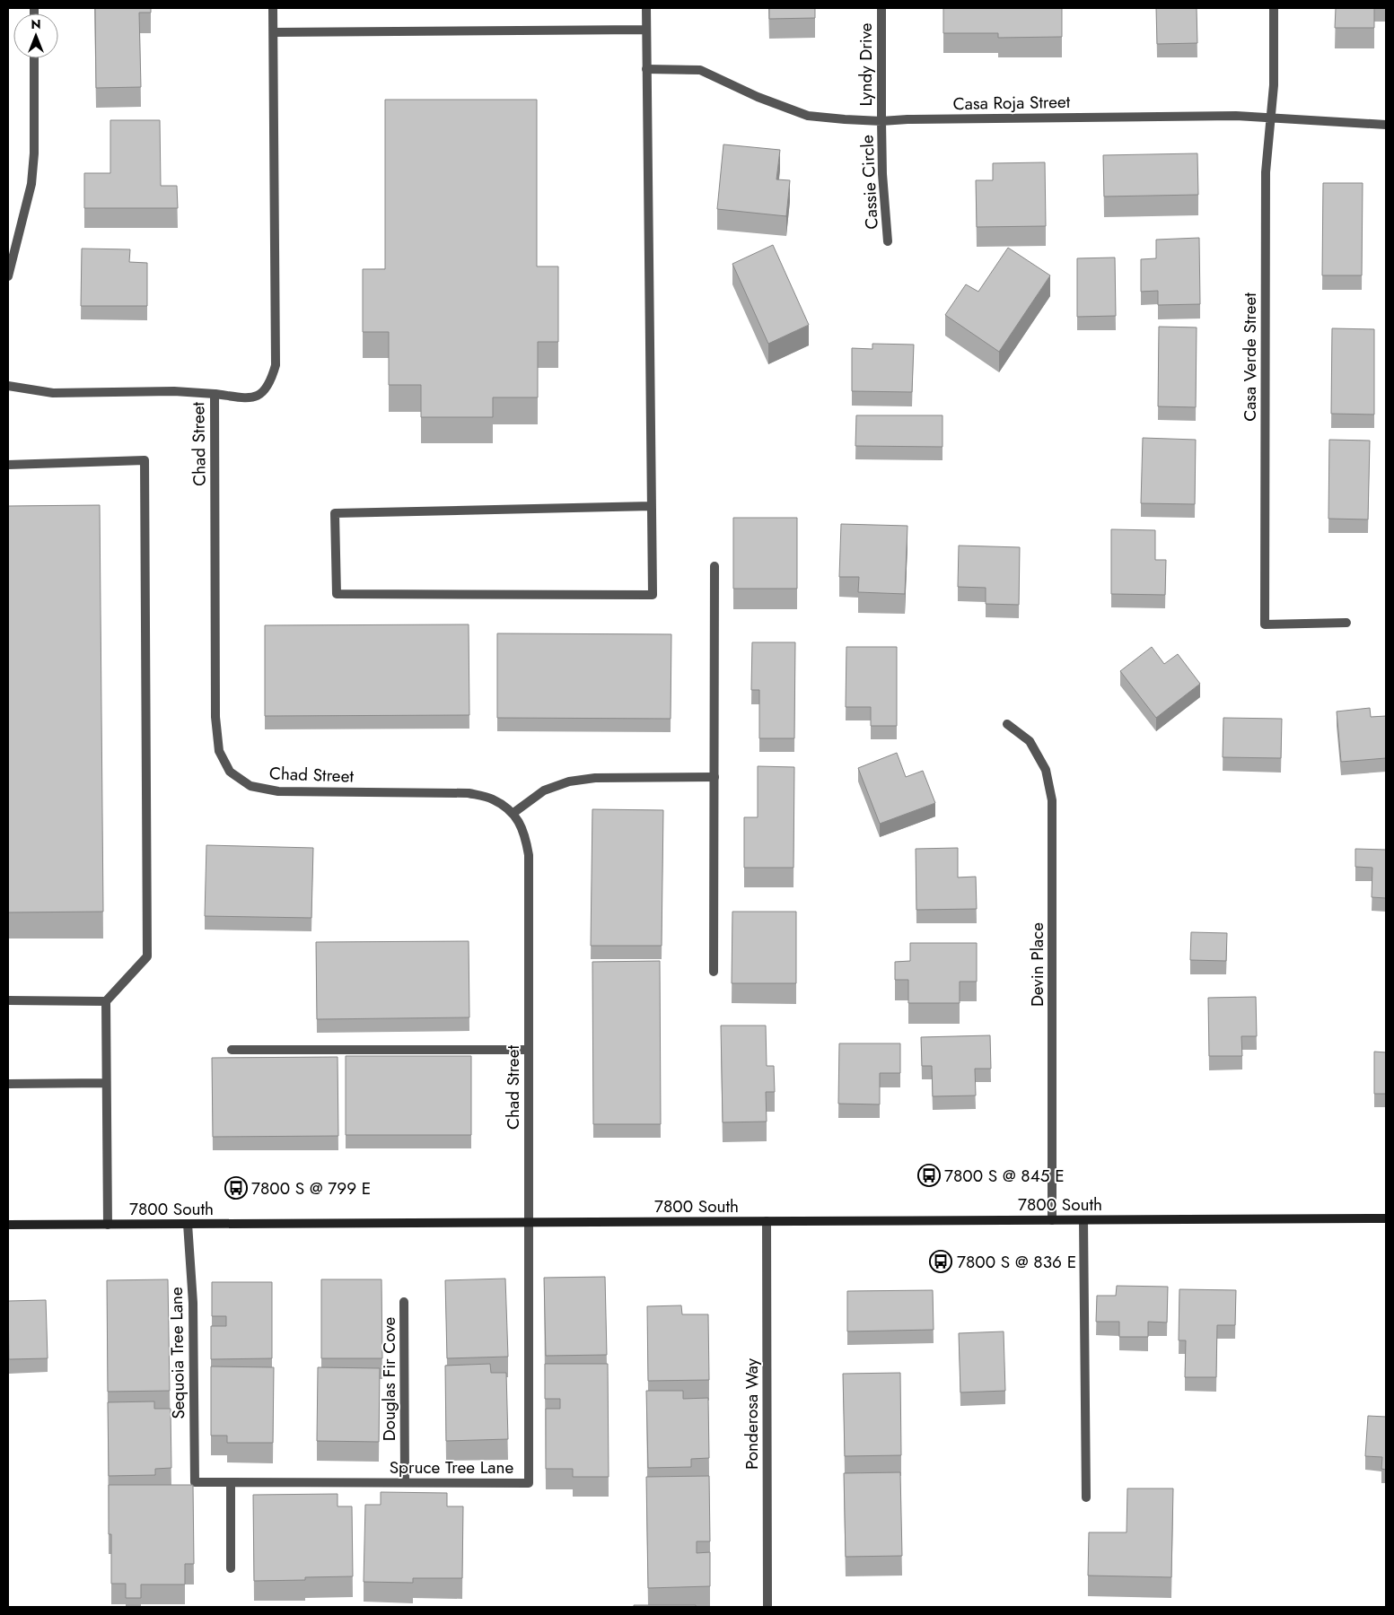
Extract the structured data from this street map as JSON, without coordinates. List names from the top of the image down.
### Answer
{
  "streets": {
    "main road": ["7800 South"],
    "street": [
      "Lyndy Drive",
      "Casa Roja Street",
      "Cassie Circle",
      "Casa Verde Street",
      "Chad Street",
      "Devin Place",
      "Sequoia Tree Lane",
      "Douglas Fir Cove",
      "Ponderosa Way",
      "Spruce Tree Lane"
    ]
  },
  "crossings": [
    ["Lyndy Drive", "Casa Roja Street"],
    ["Lyndy Drive", "Cassie Circle"],
    ["Casa Roja Street", "Cassie Circle"],
    ["Casa Roja Street", "Casa Verde Street"],
    ["Chad Street", "7800 South"],
    ["Chad Street", "Spruce Tree Lane"],
    ["Devin Place", "7800 South"],
    ["7800 South", "Sequoia Tree Lane"],
    ["7800 South", "Ponderosa Way"],
    ["7800 South", "Spruce Tree Lane"],
    ["Sequoia Tree Lane", "Spruce Tree Lane"],
    ["Douglas Fir Cove", "Spruce Tree Lane"]
  ],
  "places": {
    "bus stop": ["7800 S @ 845 E", "7800 S @ 799 E", "7800 S @ 836 E"]
  },
  "north": "top"
}
